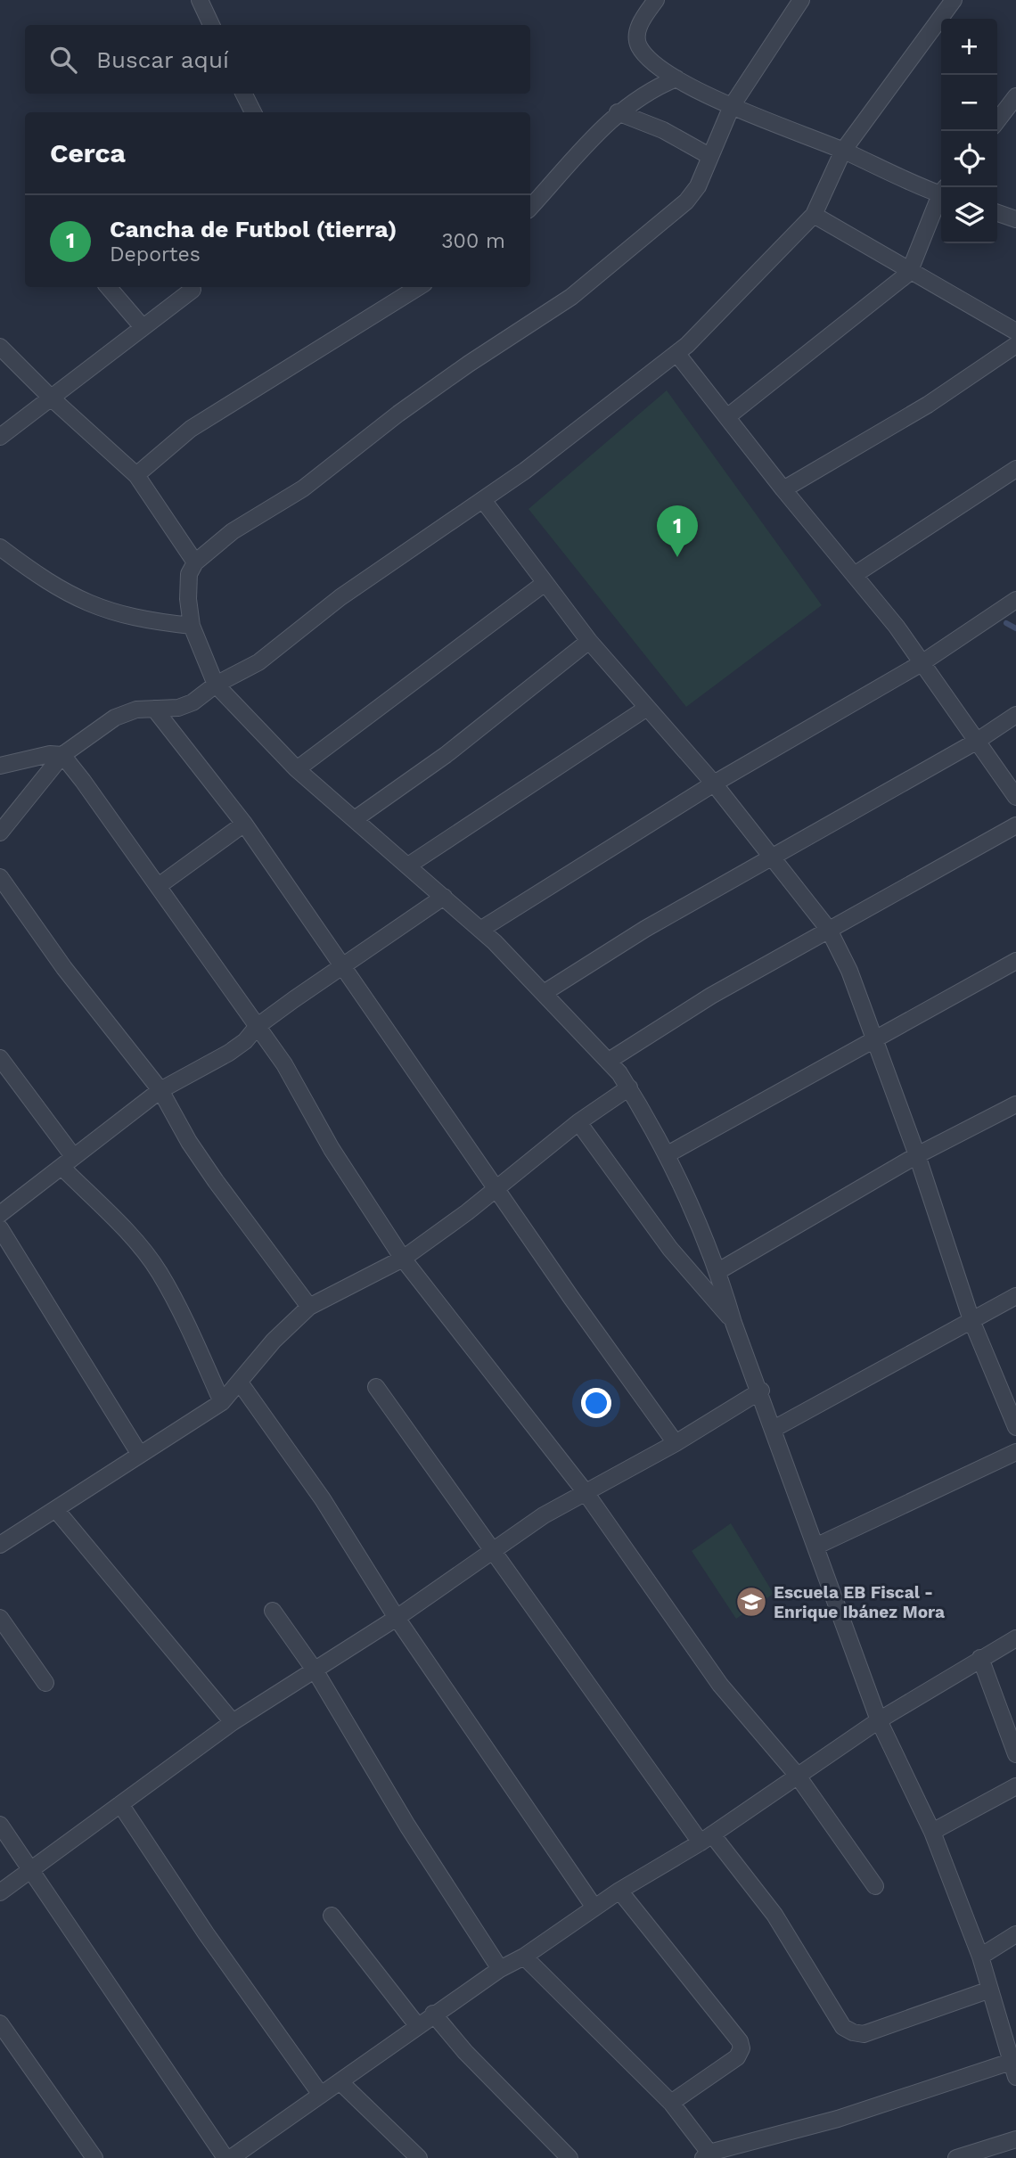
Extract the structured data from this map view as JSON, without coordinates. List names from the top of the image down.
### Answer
{
  "places": {
    "school or university": ["Escuela EB Fiscal - Enrique Ibánez Mora"]
  },
  "page": {
    "map_buttons": ["+", "−"],
    "search": "Buscar aquí",
    "heading": "Cerca",
    "list": [
      {
        "mark": "1",
        "name": "Cancha de Futbol (tierra)",
        "note": "Deportes",
        "value": "300 m"
      }
    ],
    "pins": "1"
  }
}
